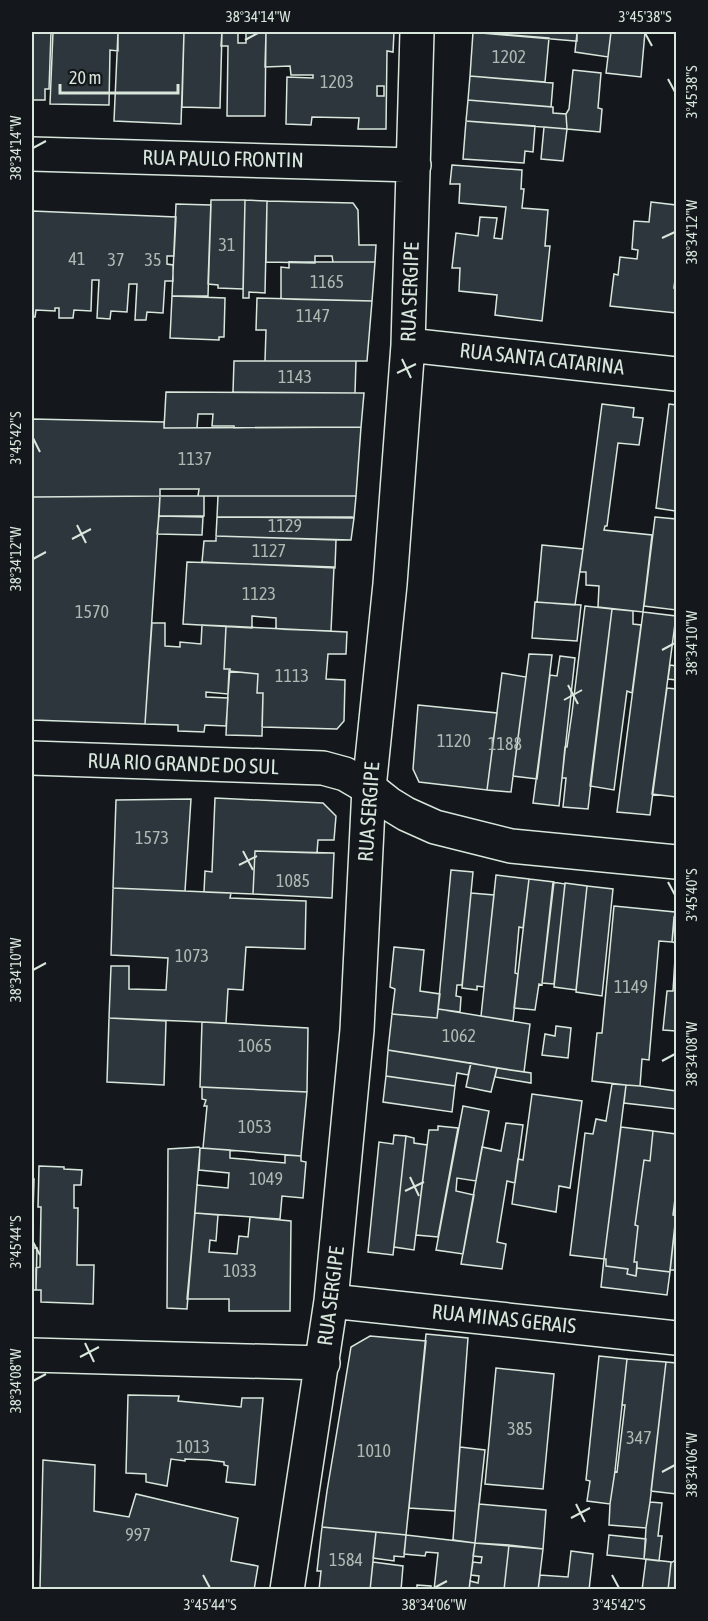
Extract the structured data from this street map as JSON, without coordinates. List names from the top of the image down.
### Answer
{
  "streets": {
    "street": [
      "RUA PAULO FRONTIN",
      "RUA SERGIPE",
      "RUA SANTA CATARINA",
      "RUA RIO GRANDE DO SUL",
      "RUA MINAS GERAIS"
    ]
  },
  "crossings": [
    ["RUA PAULO FRONTIN", "RUA SERGIPE"],
    ["RUA SERGIPE", "RUA SANTA CATARINA"],
    ["RUA SERGIPE", "RUA RIO GRANDE DO SUL"],
    ["RUA SERGIPE", "RUA MINAS GERAIS"]
  ],
  "house_numbers": [
    "1202",
    "1203",
    "31",
    "41",
    "37",
    "35",
    "1165",
    "1147",
    "1143",
    "1137",
    "1129",
    "1127",
    "1123",
    "1570",
    "1113",
    "1120",
    "1188",
    "1573",
    "1085",
    "1073",
    "1149",
    "1062",
    "1065",
    "1053",
    "1049",
    "1033",
    "385",
    "347",
    "1013",
    "1010",
    "997",
    "1584"
  ],
  "scale_bar": "20 m",
  "coordinates": [
    "38°34'14\"W",
    "3°45'38\"S",
    "38°34'12\"W",
    "3°45'42\"S",
    "38°34'10\"W",
    "3°45'40\"S",
    "38°34'08\"W",
    "3°45'44\"S",
    "38°34'06\"W"
  ]
}
